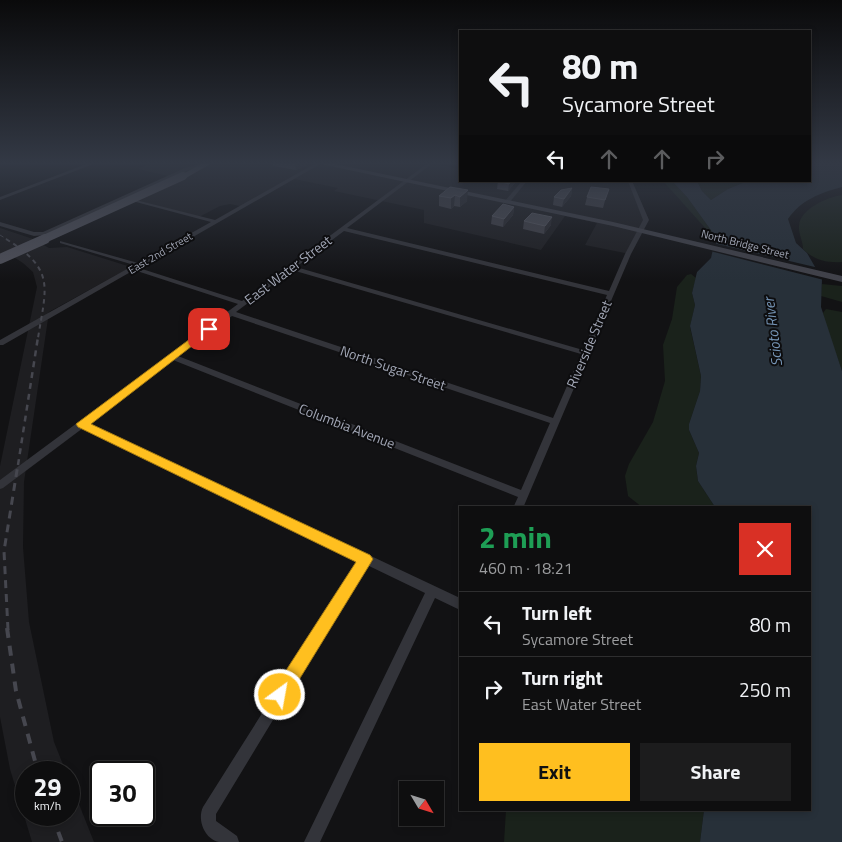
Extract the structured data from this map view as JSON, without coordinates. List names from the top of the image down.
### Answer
{
  "streets": {
    "main road": ["North Bridge Street"],
    "street": [
      "East 2nd Street",
      "East Water Street",
      "Riverside Street",
      "North Sugar Street",
      "Columbia Avenue"
    ]
  },
  "crossings": [
    ["North Bridge Street", "Riverside Street"],
    ["East Water Street", "North Sugar Street"],
    ["East Water Street", "Columbia Avenue"],
    ["Riverside Street", "North Sugar Street"],
    ["Riverside Street", "Columbia Avenue"]
  ],
  "water": ["Scioto River"],
  "north": "bottom right",
  "page": {
    "turn": ["80 m", "Sycamore Street"],
    "heading": ["2 min", "460 m · 18:21"],
    "list": [
      {
        "name": "Turn left",
        "note": "Sycamore Street",
        "value": "80 m"
      },
      {
        "name": "Turn right",
        "note": "East Water Street",
        "value": "250 m"
      }
    ],
    "buttons": ["Exit", "Share"],
    "speed": "29 km/h",
    "limit": "30"
  }
}
